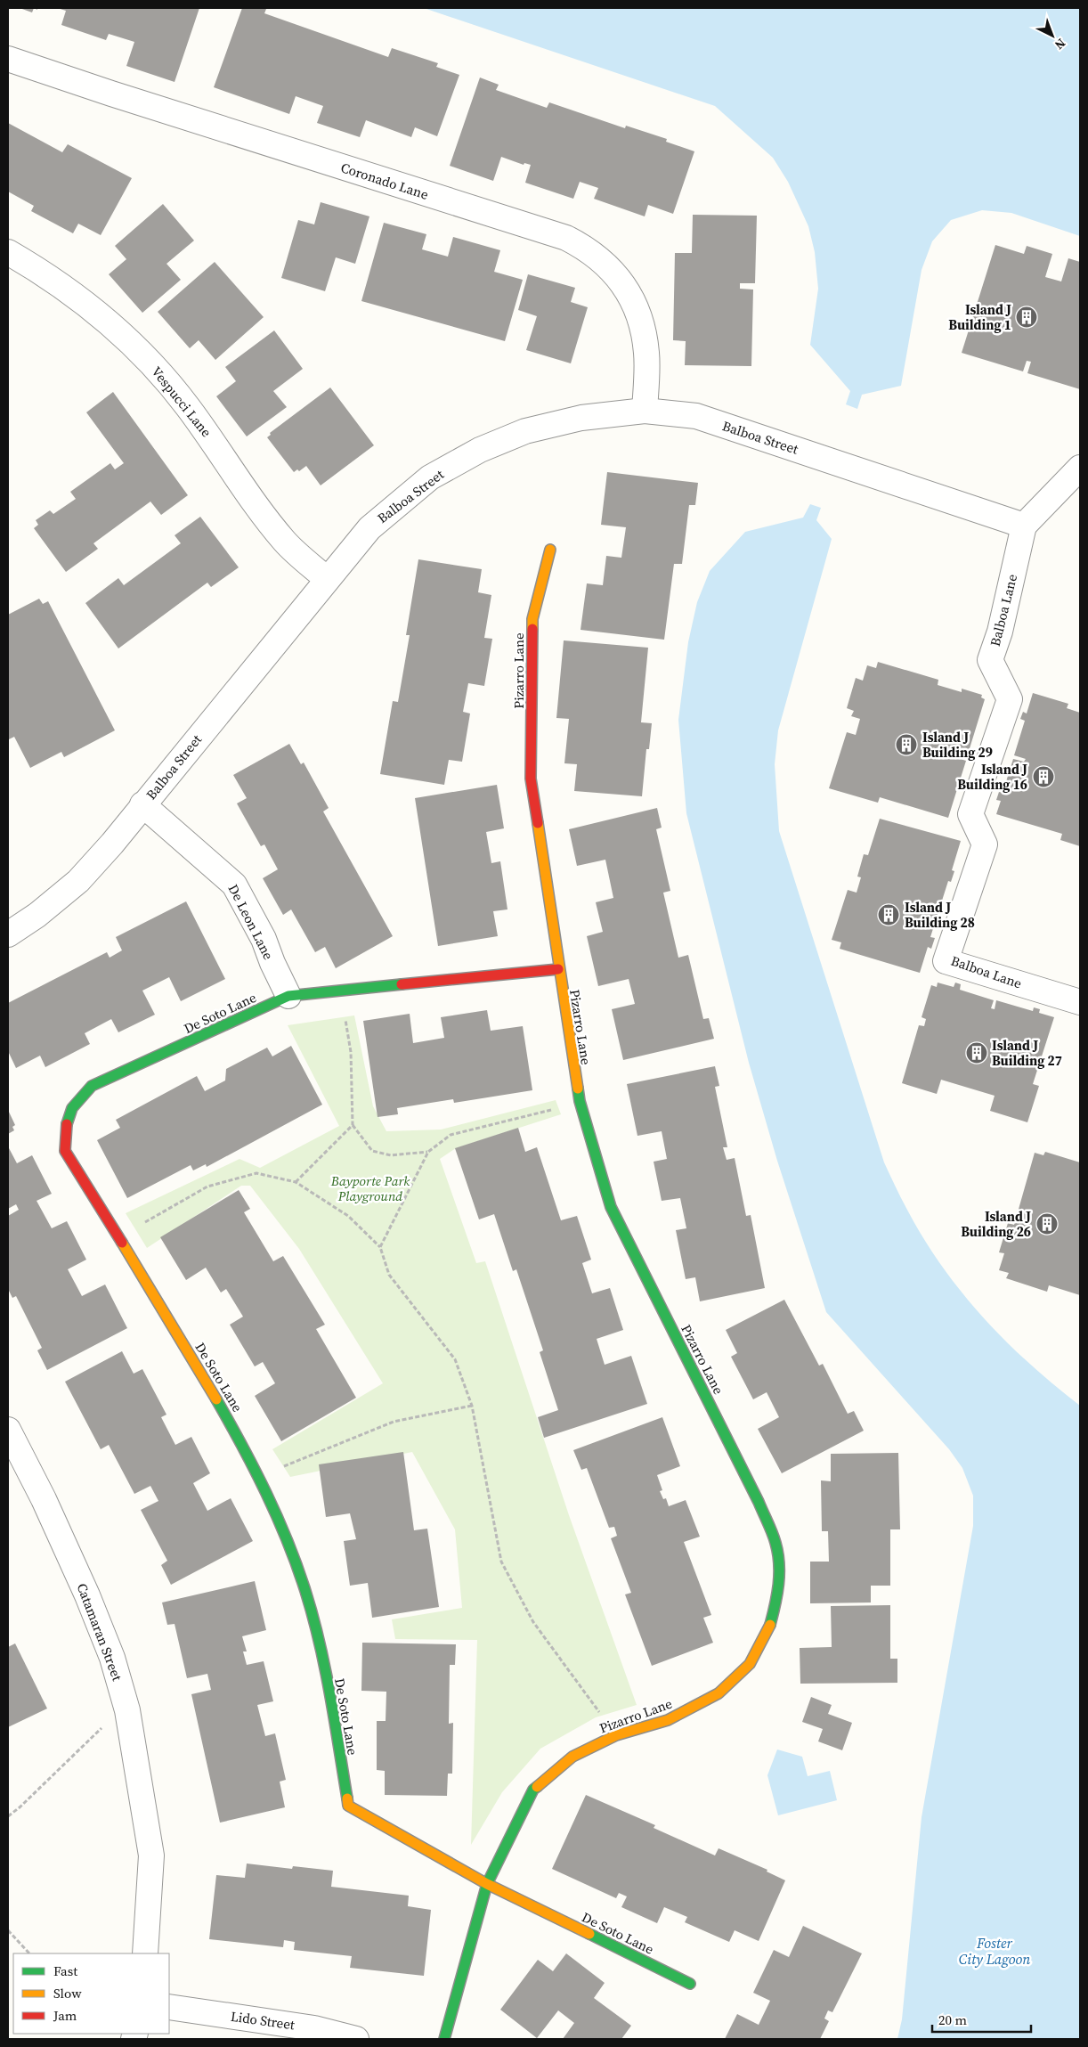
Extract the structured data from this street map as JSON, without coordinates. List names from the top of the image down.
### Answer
{
  "streets": {
    "street": [
      "Coronado Lane",
      "Vespucci Lane",
      "Balboa Street",
      "Balboa Lane",
      "Pizarro Lane",
      "De Leon Lane",
      "De Soto Lane",
      "Catamaran Street",
      "Lido Street"
    ]
  },
  "crossings": [
    ["Coronado Lane", "Balboa Street"],
    ["Vespucci Lane", "Balboa Street"],
    ["Balboa Street", "Balboa Lane"],
    ["Balboa Street", "De Leon Lane"],
    ["Pizarro Lane", "De Soto Lane"],
    ["De Leon Lane", "De Soto Lane"]
  ],
  "water": ["Foster City Lagoon"],
  "parks": ["Bayporte Park Playground"],
  "places": {
    "building": [
      "Island J Building 1",
      "Island J Building 29",
      "Island J Building 16",
      "Island J Building 28",
      "Island J Building 27",
      "Island J Building 26"
    ]
  },
  "legend": ["Fast", "Slow", "Jam"],
  "scale_bar": "20 m",
  "north": "bottom right"
}
